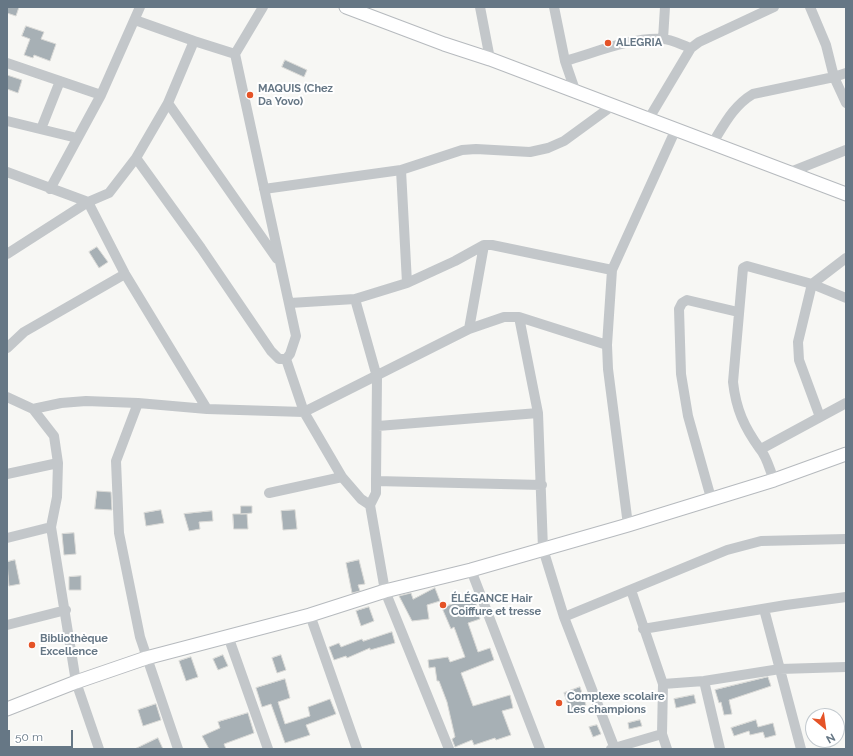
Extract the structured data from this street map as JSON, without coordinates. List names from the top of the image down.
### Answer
{
  "places": [
    "ALEGRIA",
    "MAQUIS (Chez Da Yovo)",
    "ÉLÉGANCE Hair Coiffure et tresse",
    "Bibliothèque Excellence",
    "Complexe scolaire Les champions"
  ],
  "scale_bar": "50 m",
  "north": "bottom right"
}
